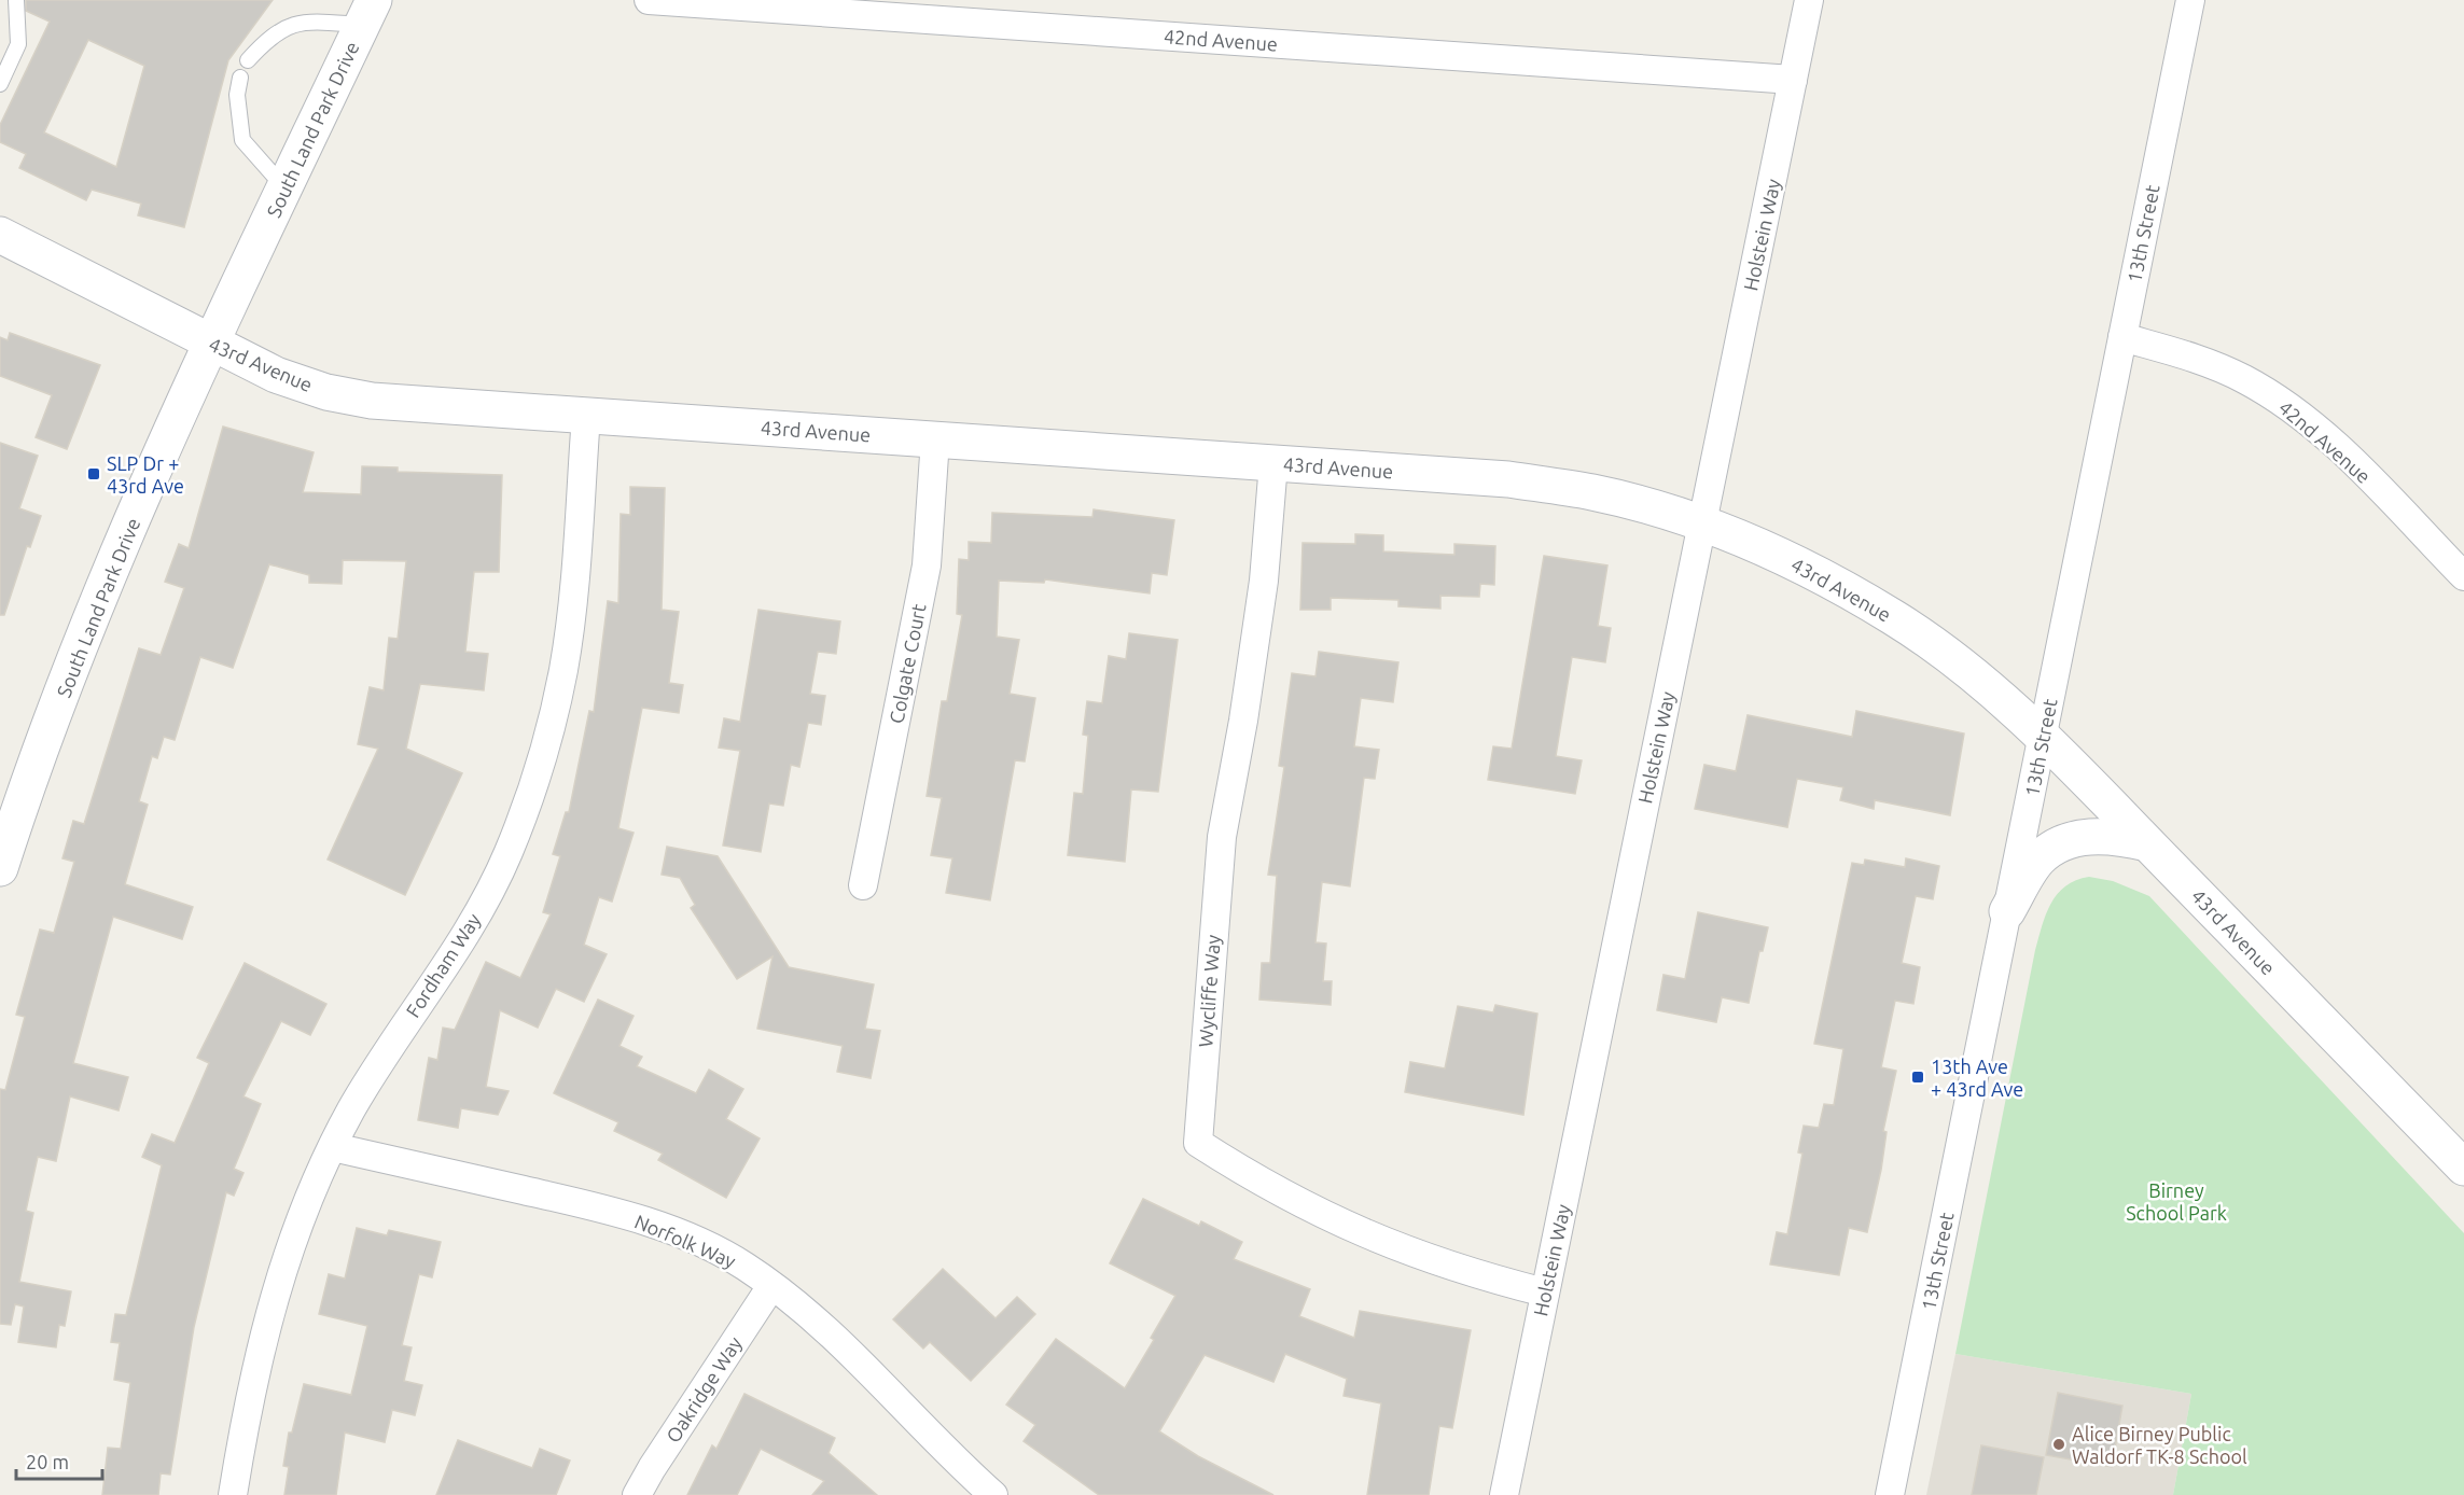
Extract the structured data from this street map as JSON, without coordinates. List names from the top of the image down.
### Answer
{
  "streets": {
    "street": [
      "42nd Avenue",
      "South Land Park Drive",
      "13th Street",
      "Holstein Way",
      "43rd Avenue",
      "Colgate Court",
      "Fordham Way",
      "Wycliffe Way",
      "Norfolk Way",
      "Oakridge Way"
    ]
  },
  "crossings": [
    ["42nd Avenue", "13th Street"],
    ["42nd Avenue", "Holstein Way"],
    ["South Land Park Drive", "43rd Avenue"],
    ["13th Street", "43rd Avenue"],
    ["Holstein Way", "43rd Avenue"],
    ["Holstein Way", "Wycliffe Way"],
    ["43rd Avenue", "Colgate Court"],
    ["43rd Avenue", "Fordham Way"],
    ["43rd Avenue", "Wycliffe Way"],
    ["Fordham Way", "Norfolk Way"],
    ["Norfolk Way", "Oakridge Way"]
  ],
  "parks": ["Birney School Park"],
  "places": {
    "transit": ["SLP Dr + 43rd Ave", "13th Ave + 43rd Ave"],
    "other": ["Alice Birney Public Waldorf TK-8 School"]
  },
  "scale_bar": "20 m"
}
